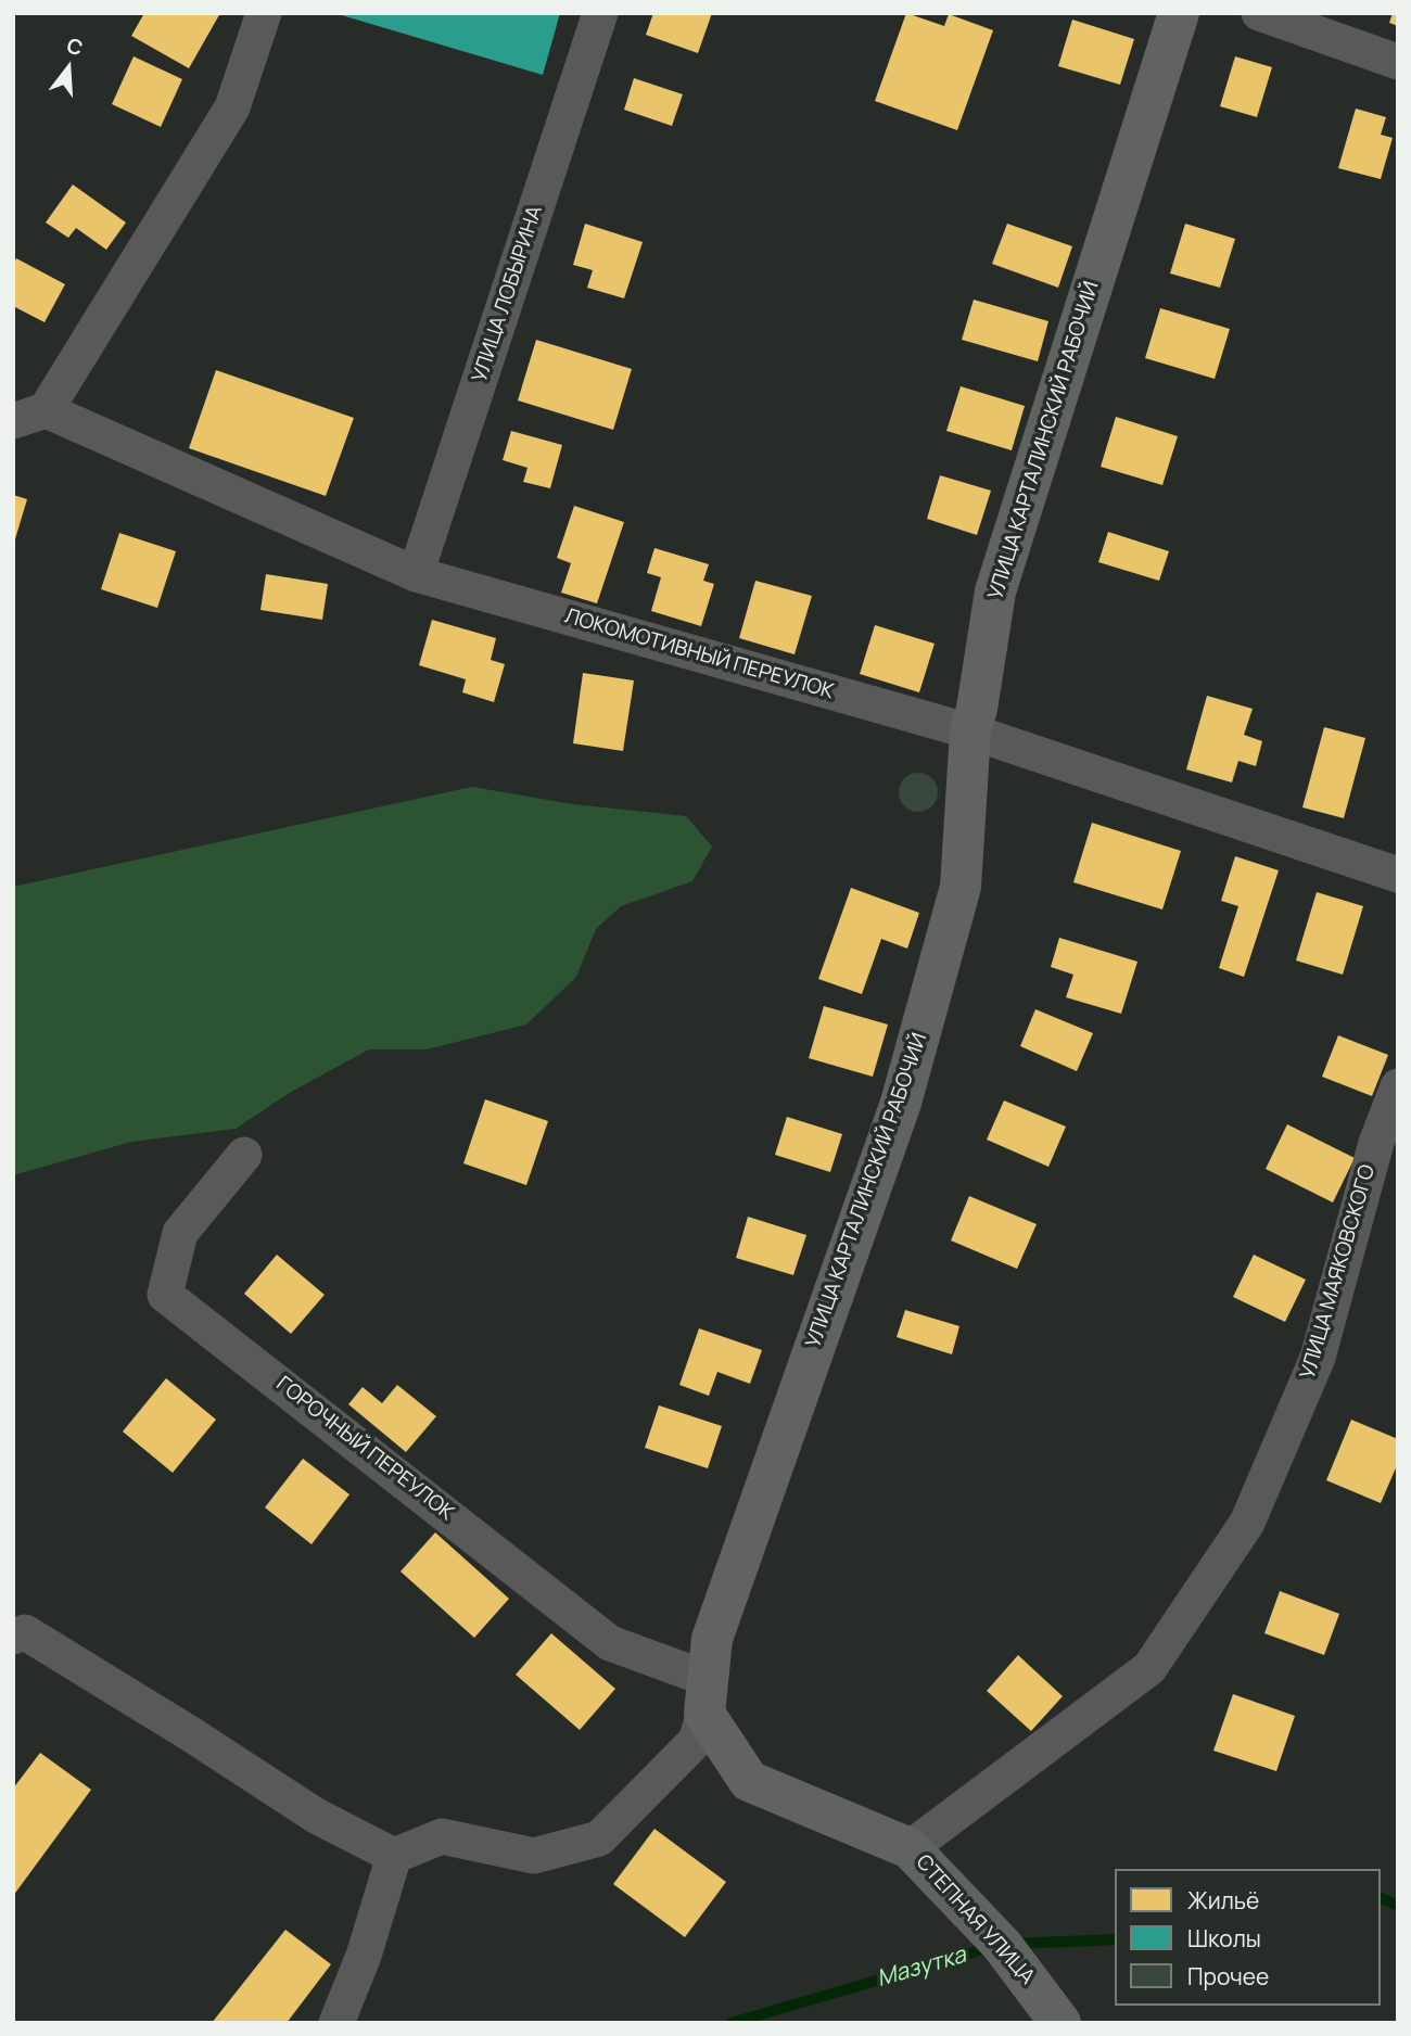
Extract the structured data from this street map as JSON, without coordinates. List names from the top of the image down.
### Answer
{
  "streets": {
    "street": [
      "УЛИЦА ЛОБЫРИНА",
      "УЛИЦА КАРТАЛИНСКИЙ РАБОЧИЙ",
      "ЛОКОМОТИВНЫЙ ПЕРЕУЛОК",
      "УЛИЦА МАЯКОВСКОГО",
      "ГОРОЧНЫЙ ПЕРЕУЛОК",
      "СТЕПНАЯ УЛИЦА"
    ]
  },
  "crossings": [
    ["УЛИЦА ЛОБЫРИНА", "ЛОКОМОТИВНЫЙ ПЕРЕУЛОК"],
    ["УЛИЦА КАРТАЛИНСКИЙ РАБОЧИЙ", "ЛОКОМОТИВНЫЙ ПЕРЕУЛОК"],
    ["УЛИЦА КАРТАЛИНСКИЙ РАБОЧИЙ", "ГОРОЧНЫЙ ПЕРЕУЛОК"],
    ["УЛИЦА КАРТАЛИНСКИЙ РАБОЧИЙ", "СТЕПНАЯ УЛИЦА"],
    ["УЛИЦА МАЯКОВСКОГО", "СТЕПНАЯ УЛИЦА"],
    ["ГОРОЧНЫЙ ПЕРЕУЛОК", "СТЕПНАЯ УЛИЦА"]
  ],
  "water": ["Мазутка"],
  "legend": ["Жильё", "Школы", "Прочее"],
  "north": "top"
}
